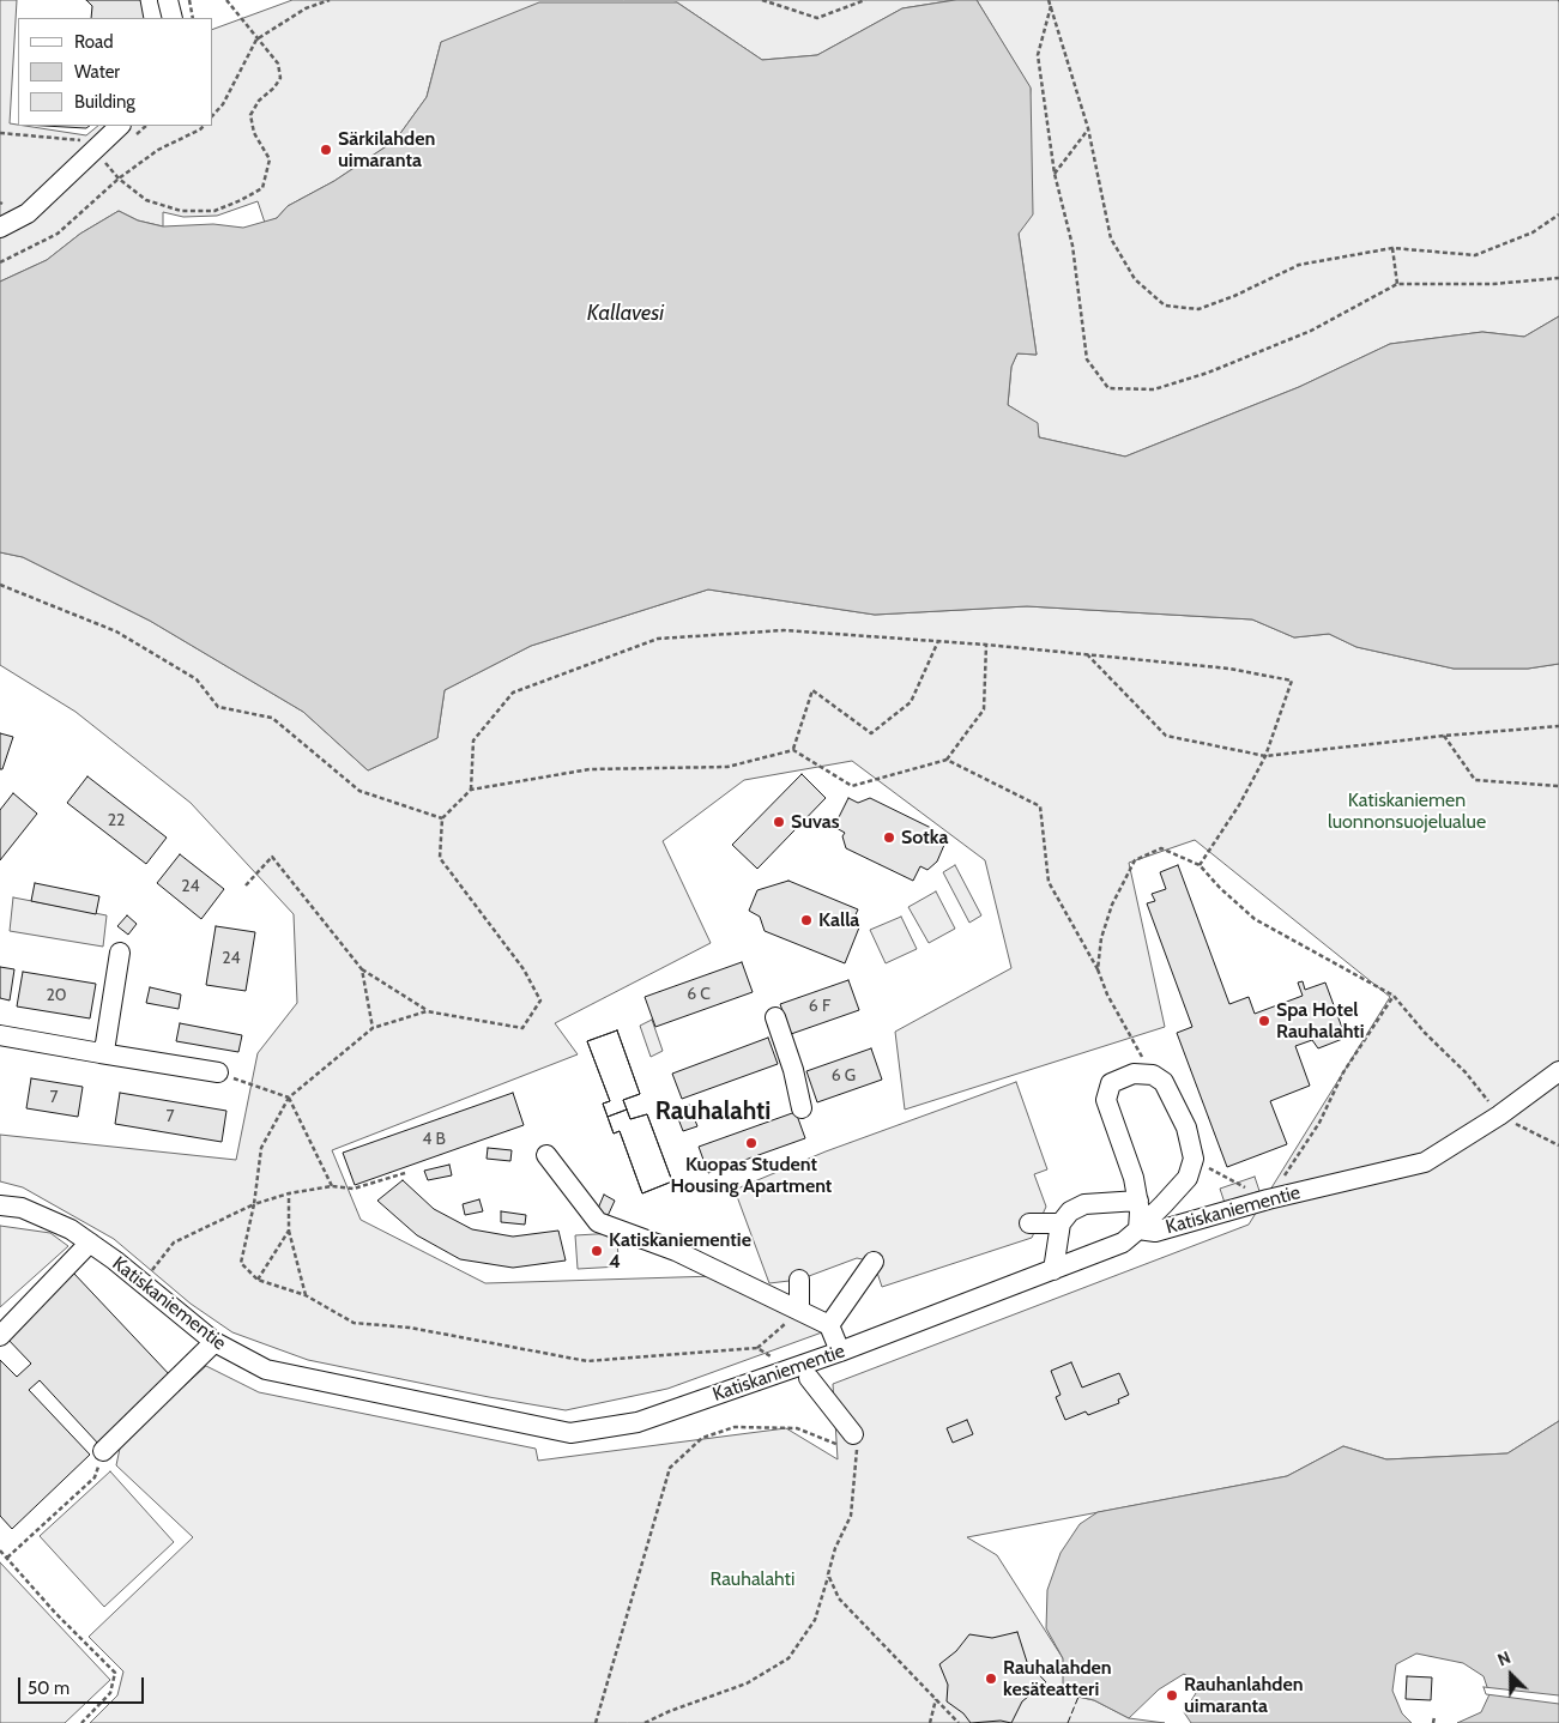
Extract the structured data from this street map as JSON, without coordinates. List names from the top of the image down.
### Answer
{
  "streets": {
    "street": ["Katiskaniementie"]
  },
  "districts": ["Rauhalahti"],
  "water": ["Kallavesi"],
  "parks": ["Katiskaniemen luonnonsuojelualue", "Rauhalahti"],
  "places": [
    "Särkilahden uimaranta",
    "Suvas",
    "Sotka",
    "Kalla",
    "Spa Hotel Rauhalahti",
    "Kuopas Student Housing Apartment",
    "Katiskaniementie 4",
    "Rauhalahden kesäteatteri",
    "Rauhanlahden uimaranta"
  ],
  "house_numbers": [
    "22",
    "24",
    "24",
    "6 C",
    "20",
    "6 F",
    "6 G",
    "7",
    "7",
    "4 B"
  ],
  "legend": ["Road", "Water", "Building"],
  "scale_bar": "50 m",
  "north": "top left"
}
